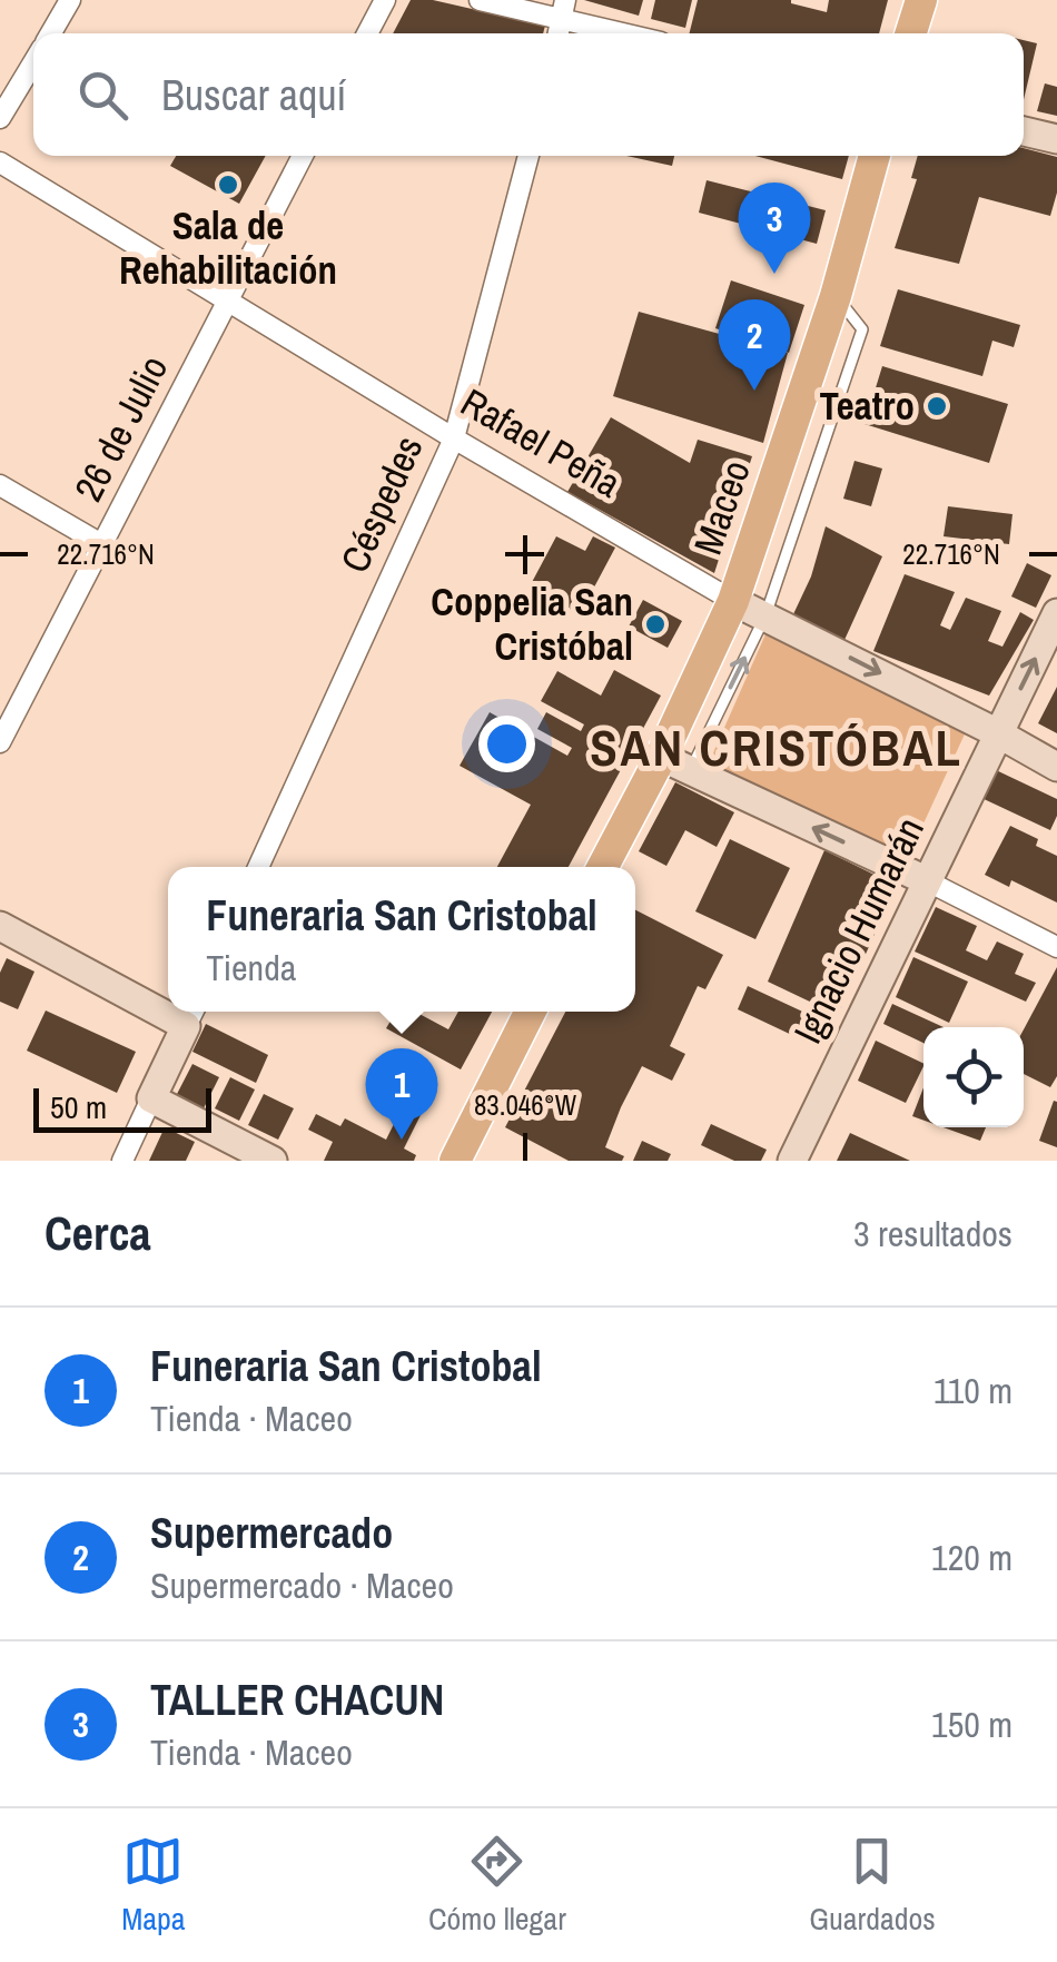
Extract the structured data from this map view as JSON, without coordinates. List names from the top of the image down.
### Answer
{
  "streets": {
    "main road": ["Maceo"],
    "street": [
      "26 de Julio",
      "Rafael Peña",
      "Céspedes",
      "Ignacio Humarán"
    ]
  },
  "crossings": [
    ["26 de Julio", "Rafael Peña"],
    ["Rafael Peña", "Céspedes"],
    ["Rafael Peña", "Maceo"],
    ["Rafael Peña", "Ignacio Humarán"]
  ],
  "districts": ["SAN CRISTÓBAL"],
  "places": ["Sala de Rehabilitación", "Teatro", "Coppelia San Cristóbal"],
  "scale_bar": "50 m",
  "page": {
    "search": "Buscar aquí",
    "pins": ["3", "2", "1"],
    "popup": ["Funeraria San Cristobal", "Tienda"],
    "scale": "50 m",
    "heading": ["Cerca", "3 resultados"],
    "list": [
      {
        "mark": "1",
        "name": "Funeraria San Cristobal",
        "note": "Tienda · Maceo",
        "value": "110 m"
      },
      {
        "mark": "2",
        "name": "Supermercado",
        "note": "Supermercado · Maceo",
        "value": "120 m"
      },
      {
        "mark": "3",
        "name": "TALLER CHACUN",
        "note": "Tienda · Maceo",
        "value": "150 m"
      }
    ],
    "nav": ["Mapa", "Cómo llegar", "Guardados"]
  },
  "coordinates": ["22.716°N", "83.046°W"]
}
